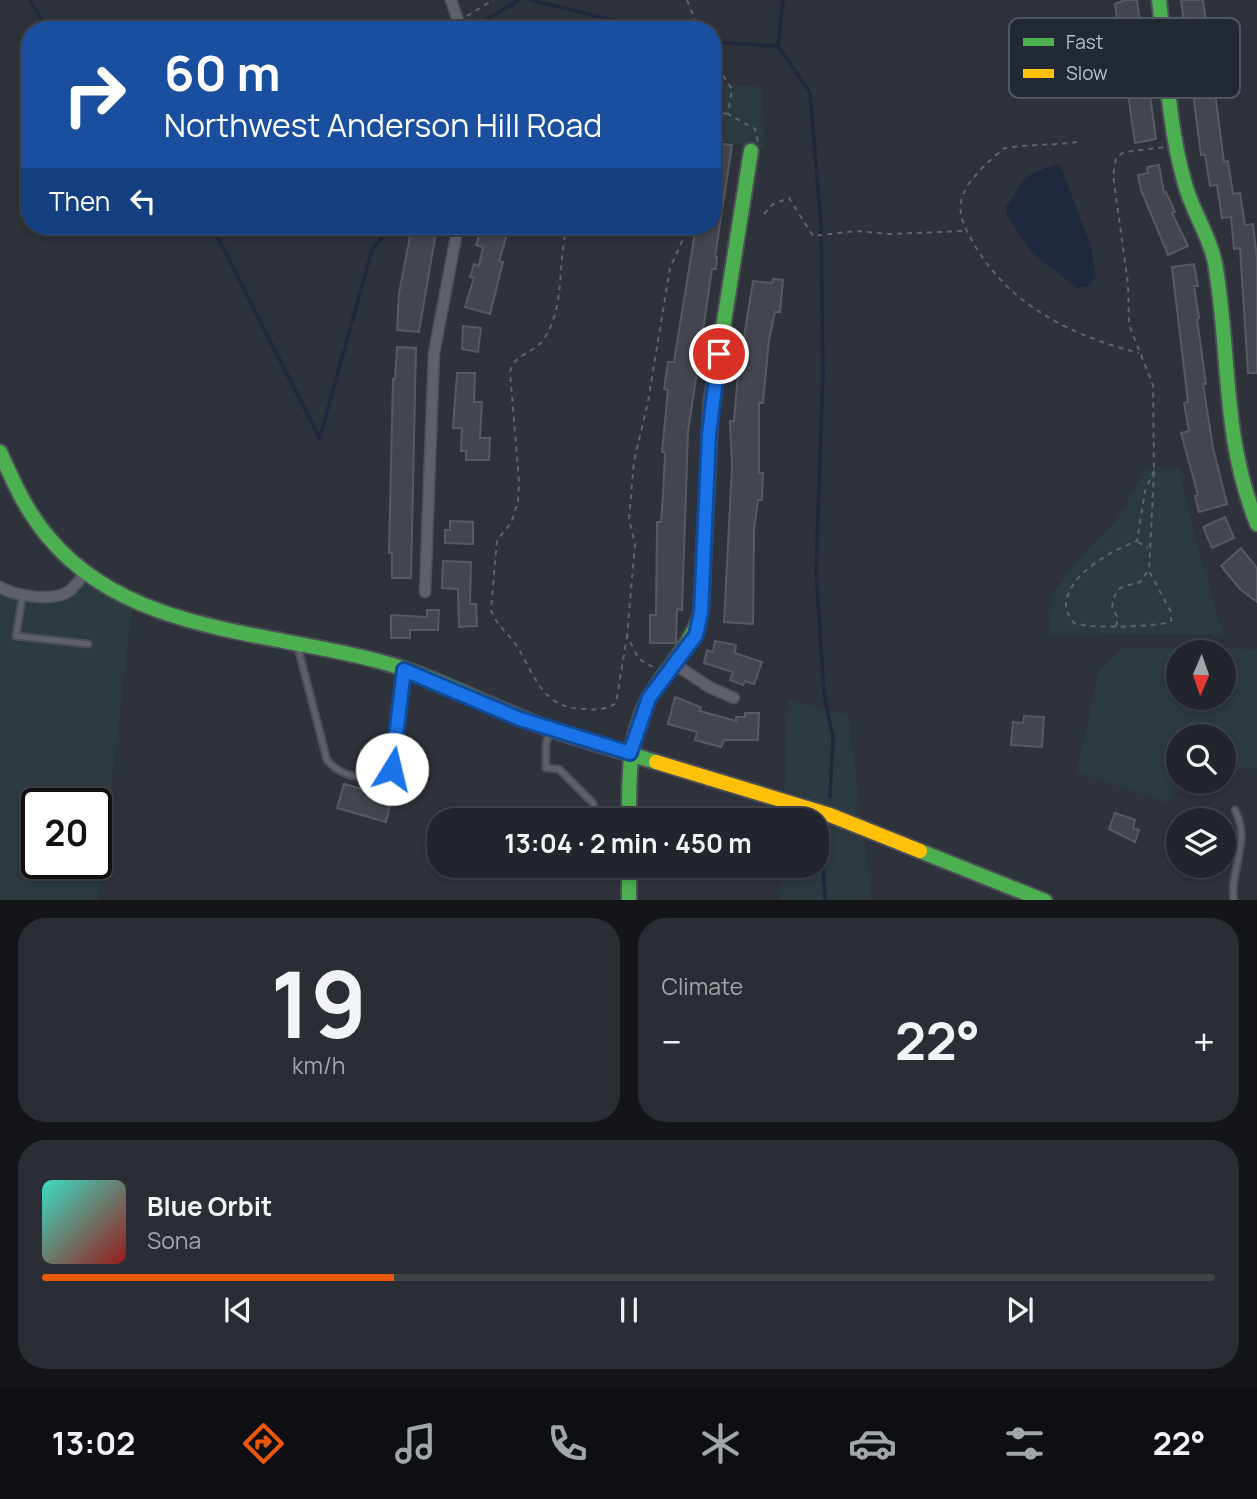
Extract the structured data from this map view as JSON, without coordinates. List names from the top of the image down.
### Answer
{
  "legend": ["Fast", "Slow"],
  "north": "bottom",
  "page": {
    "turn": ["60 m", "Northwest Anderson Hill Road"],
    "then": "Then",
    "limit": "20",
    "trip": "13:04 · 2 min · 450 m",
    "tile": [
      ["19", "km/h"],
      "Climate"
    ],
    "heat": ["−", "22°", "+"],
    "song": ["Blue Orbit", "Sona"],
    "tabs": ["13:02", "22°"]
  }
}
